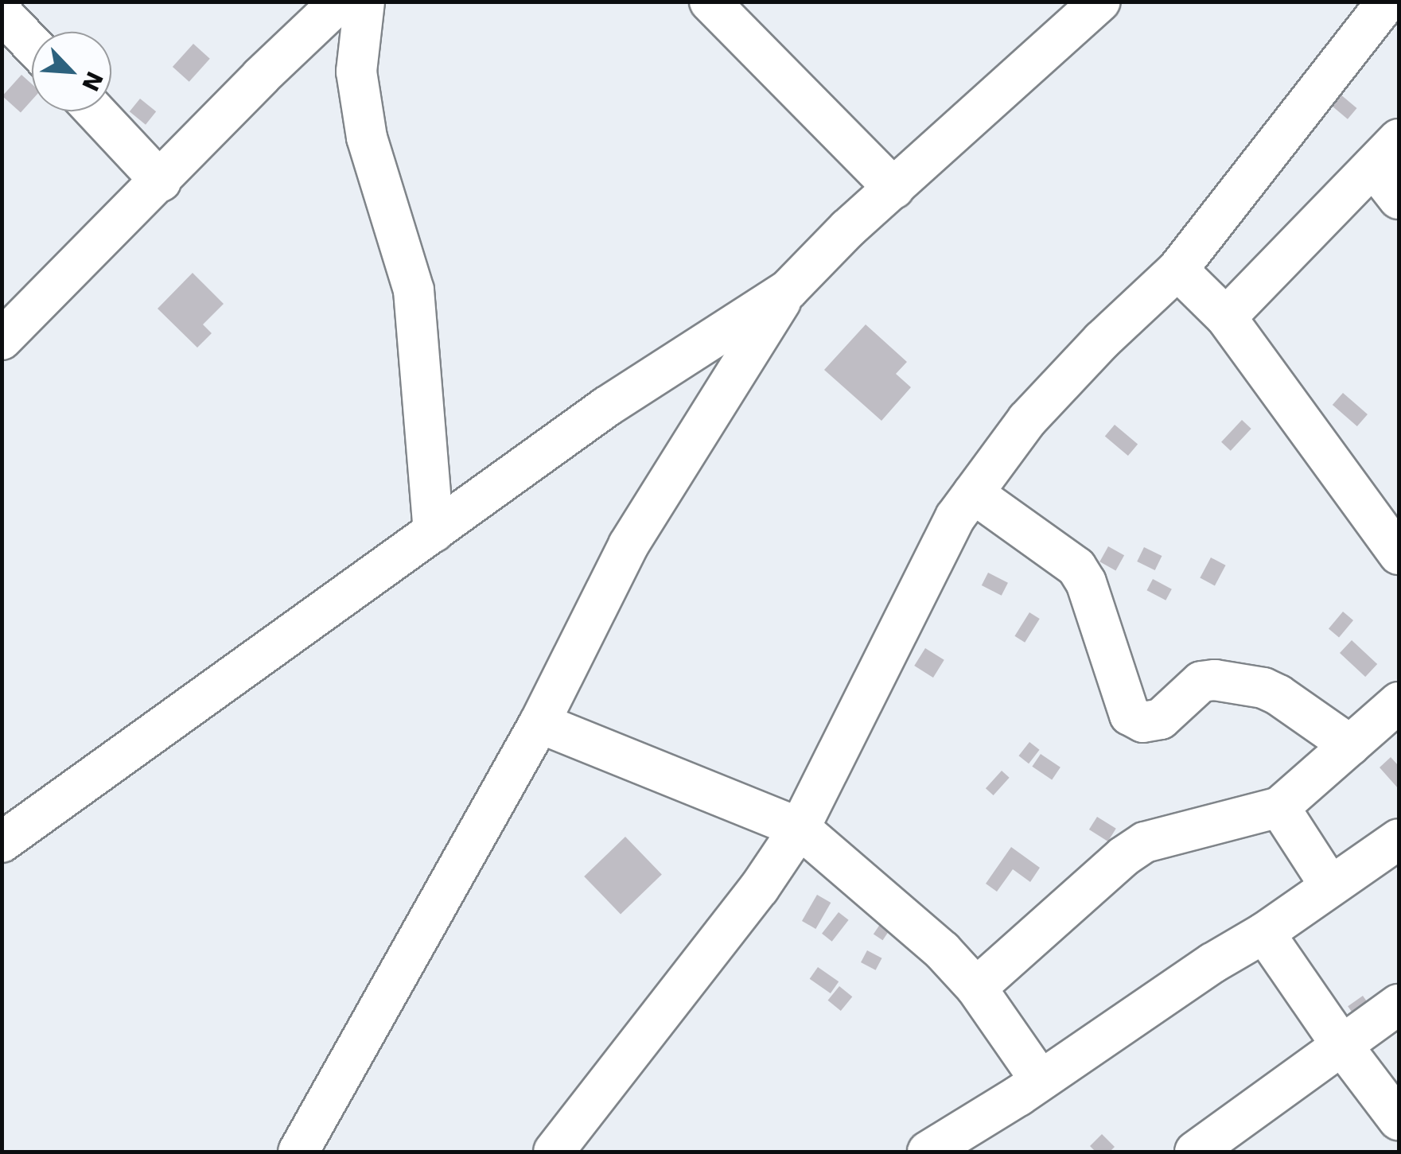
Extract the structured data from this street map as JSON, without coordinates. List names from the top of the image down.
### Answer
{
  "north": "bottom right"
}
